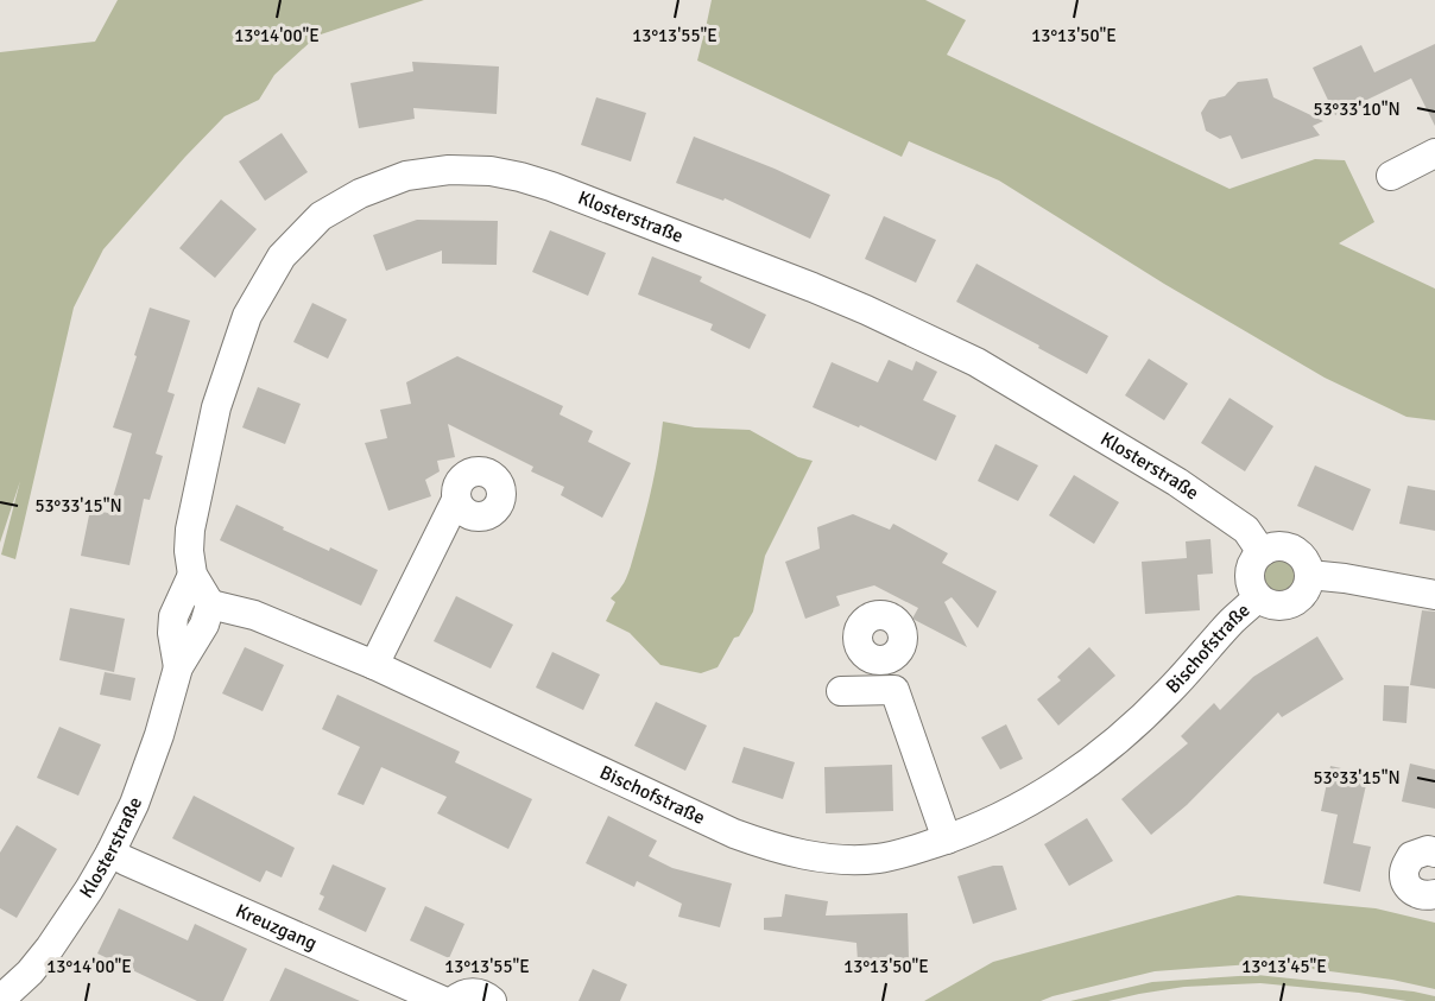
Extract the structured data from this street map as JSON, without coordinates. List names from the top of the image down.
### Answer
{
  "streets": {
    "street": ["Klosterstraße", "Bischofstraße", "Kreuzgang"]
  },
  "crossings": [
    ["Klosterstraße", "Bischofstraße"],
    ["Klosterstraße", "Kreuzgang"]
  ],
  "coordinates": [
    "13°14'00\"E",
    "13°13'55\"E",
    "13°13'50\"E",
    "53°33'10\"N",
    "53°33'15\"N",
    "13°13'45\"E"
  ]
}
